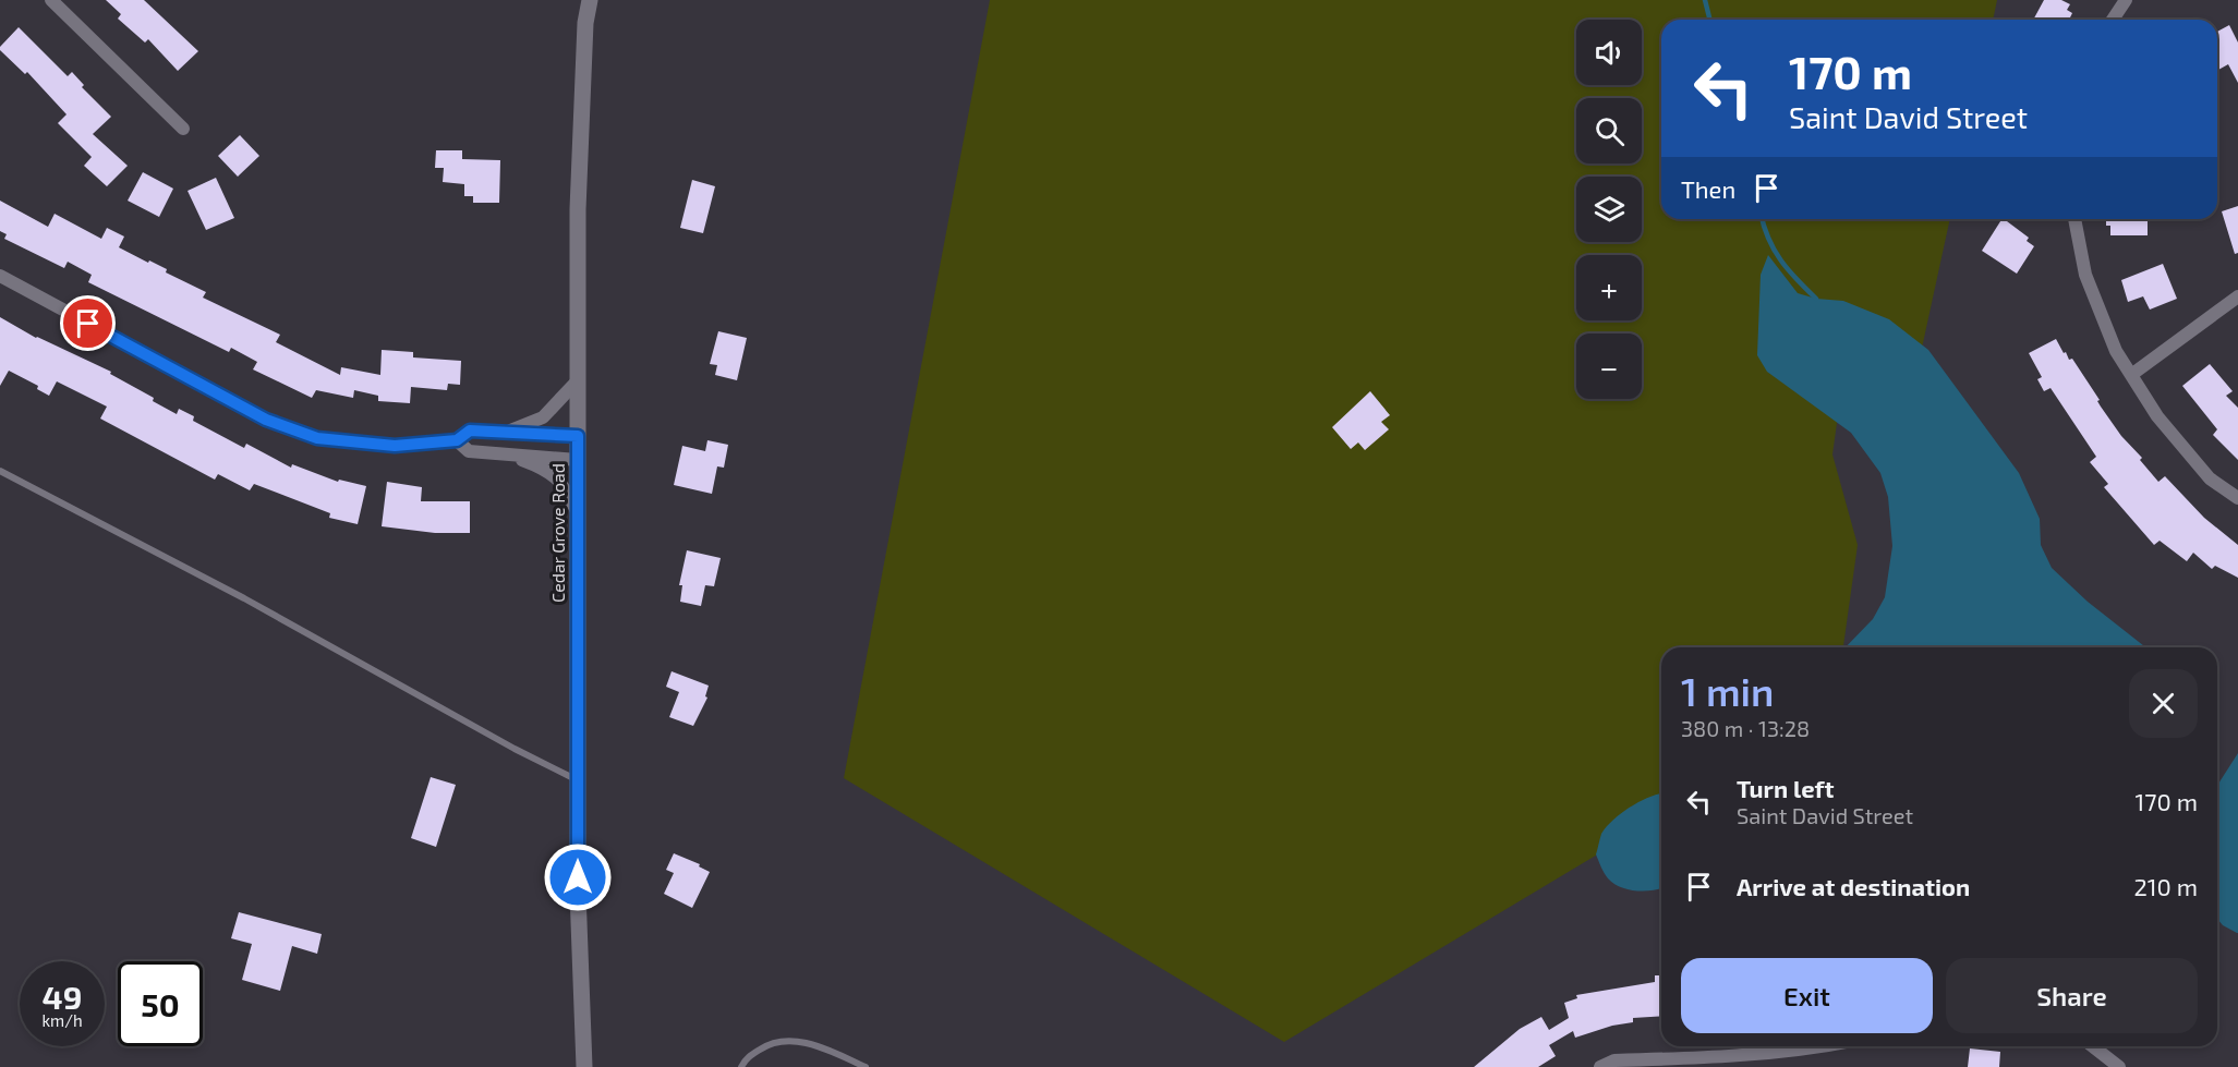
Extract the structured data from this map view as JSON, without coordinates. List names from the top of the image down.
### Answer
{
  "streets": {
    "main road": ["Cedar Grove Road"]
  },
  "page": {
    "map_buttons": ["+", "−"],
    "turn": ["170 m", "Saint David Street"],
    "then": "Then",
    "heading": ["1 min", "380 m · 13:28"],
    "list": [
      {
        "name": "Turn left",
        "note": "Saint David Street",
        "value": "170 m"
      },
      {
        "name": "Arrive at destination",
        "value": "210 m"
      }
    ],
    "buttons": ["Exit", "Share"],
    "speed": "49 km/h",
    "limit": "50"
  }
}
